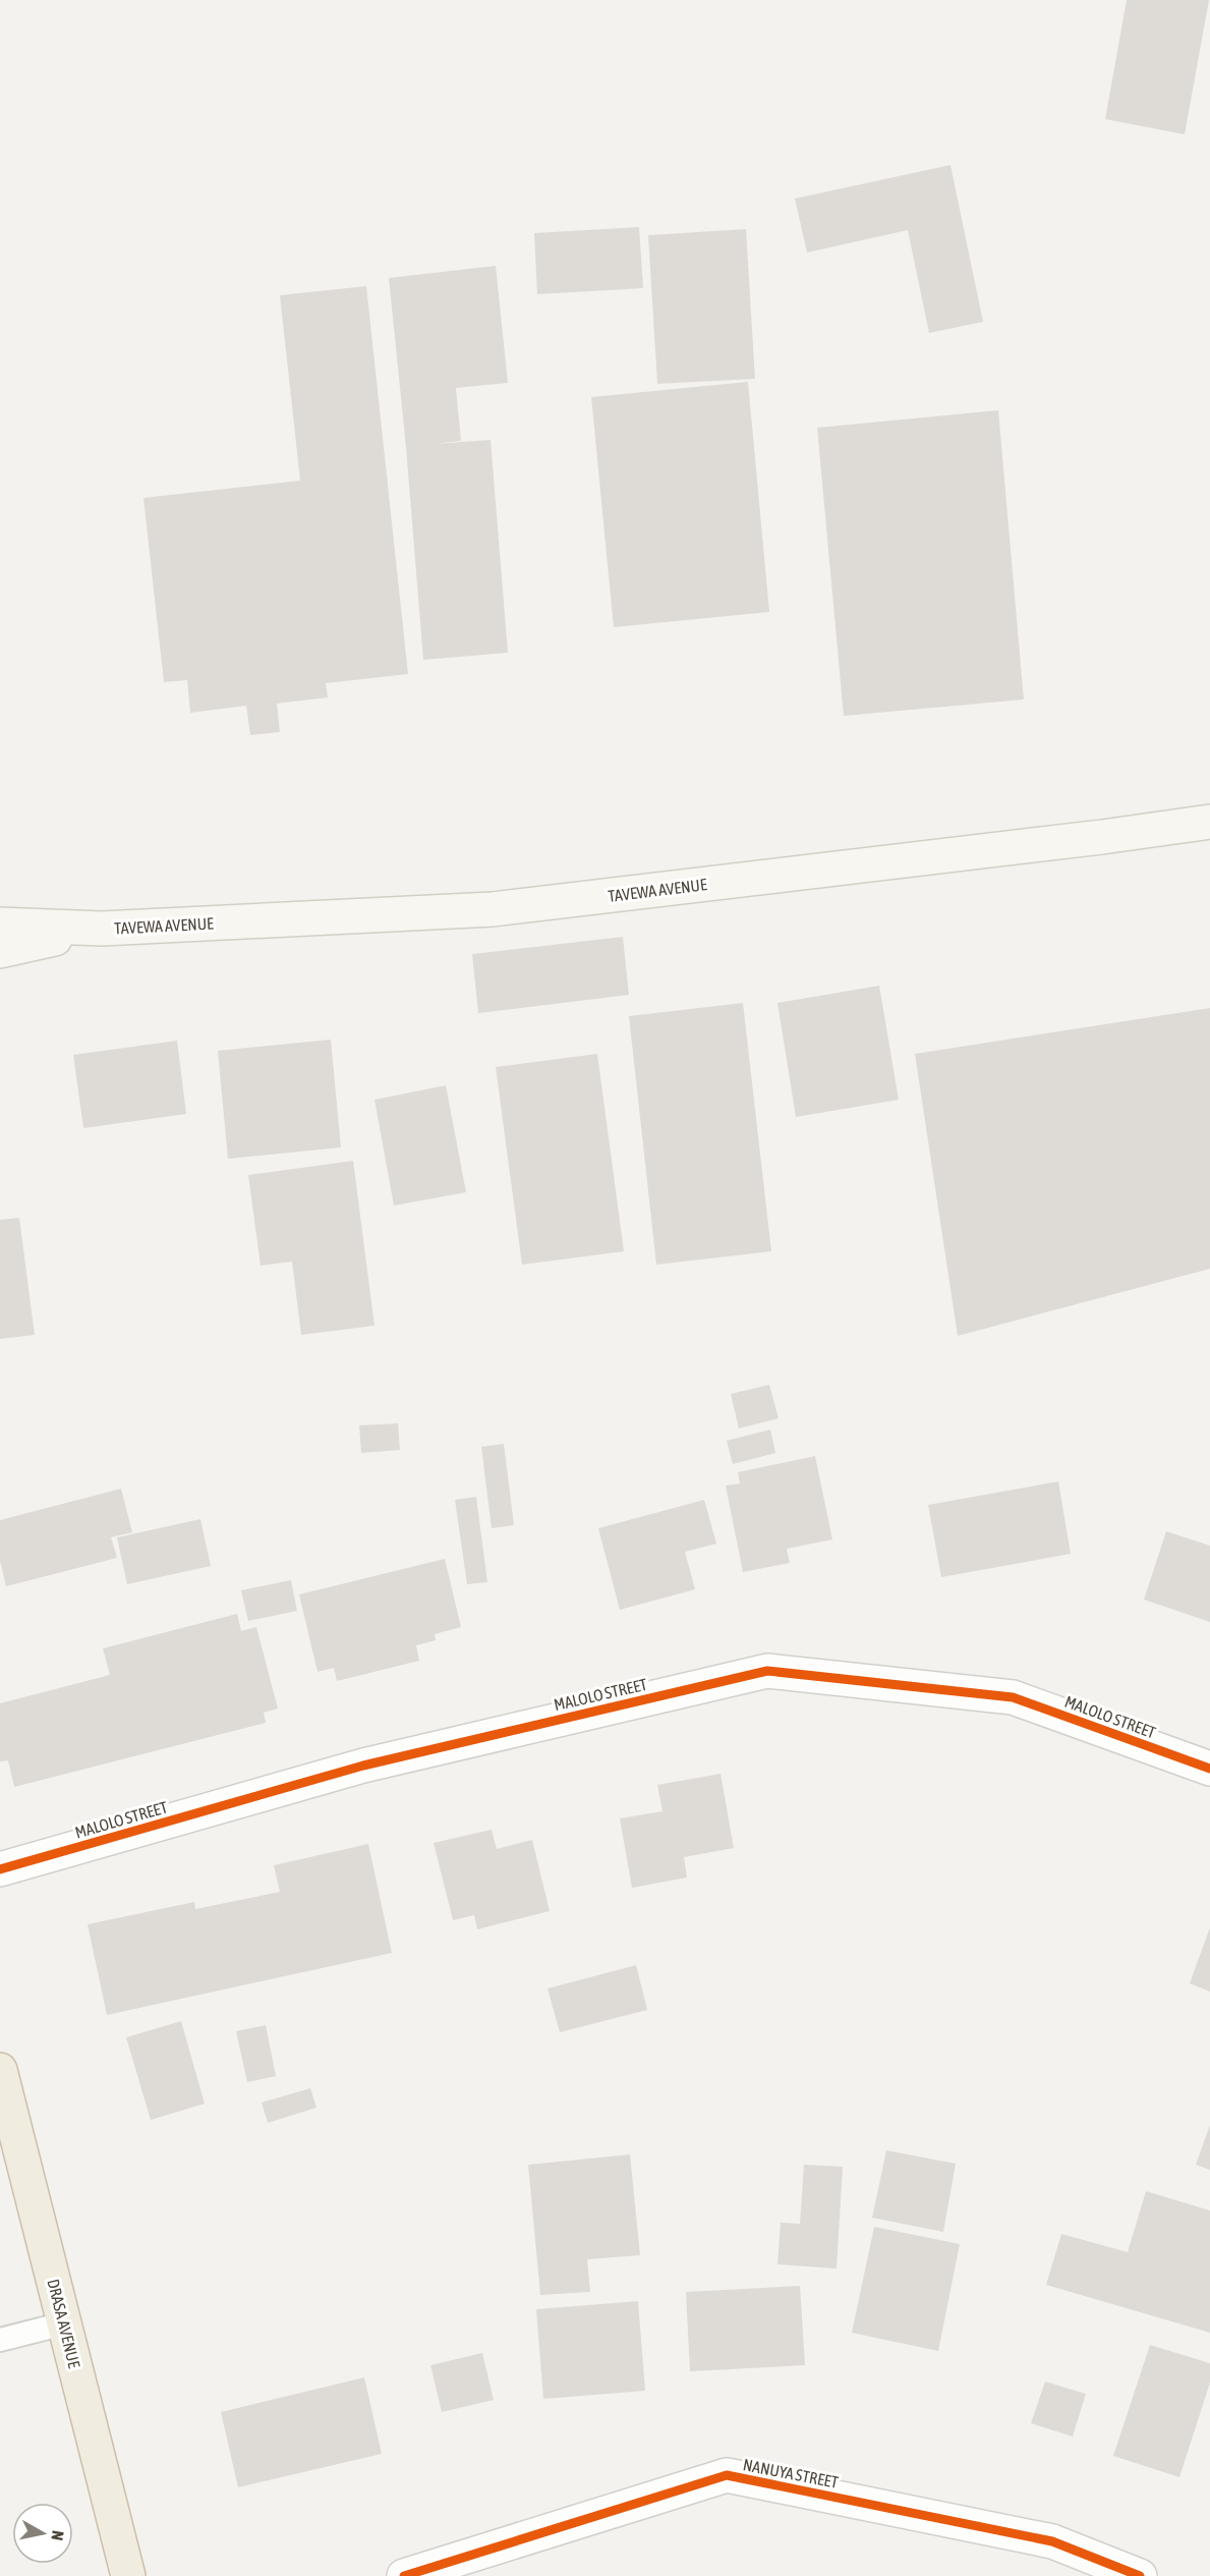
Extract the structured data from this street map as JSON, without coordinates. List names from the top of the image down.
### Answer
{
  "streets": {
    "highway": ["DRASA AVENUE"],
    "main road": ["TAVEWA AVENUE"],
    "street": ["MALOLO STREET", "NANUYA STREET"]
  },
  "north": "right"
}
